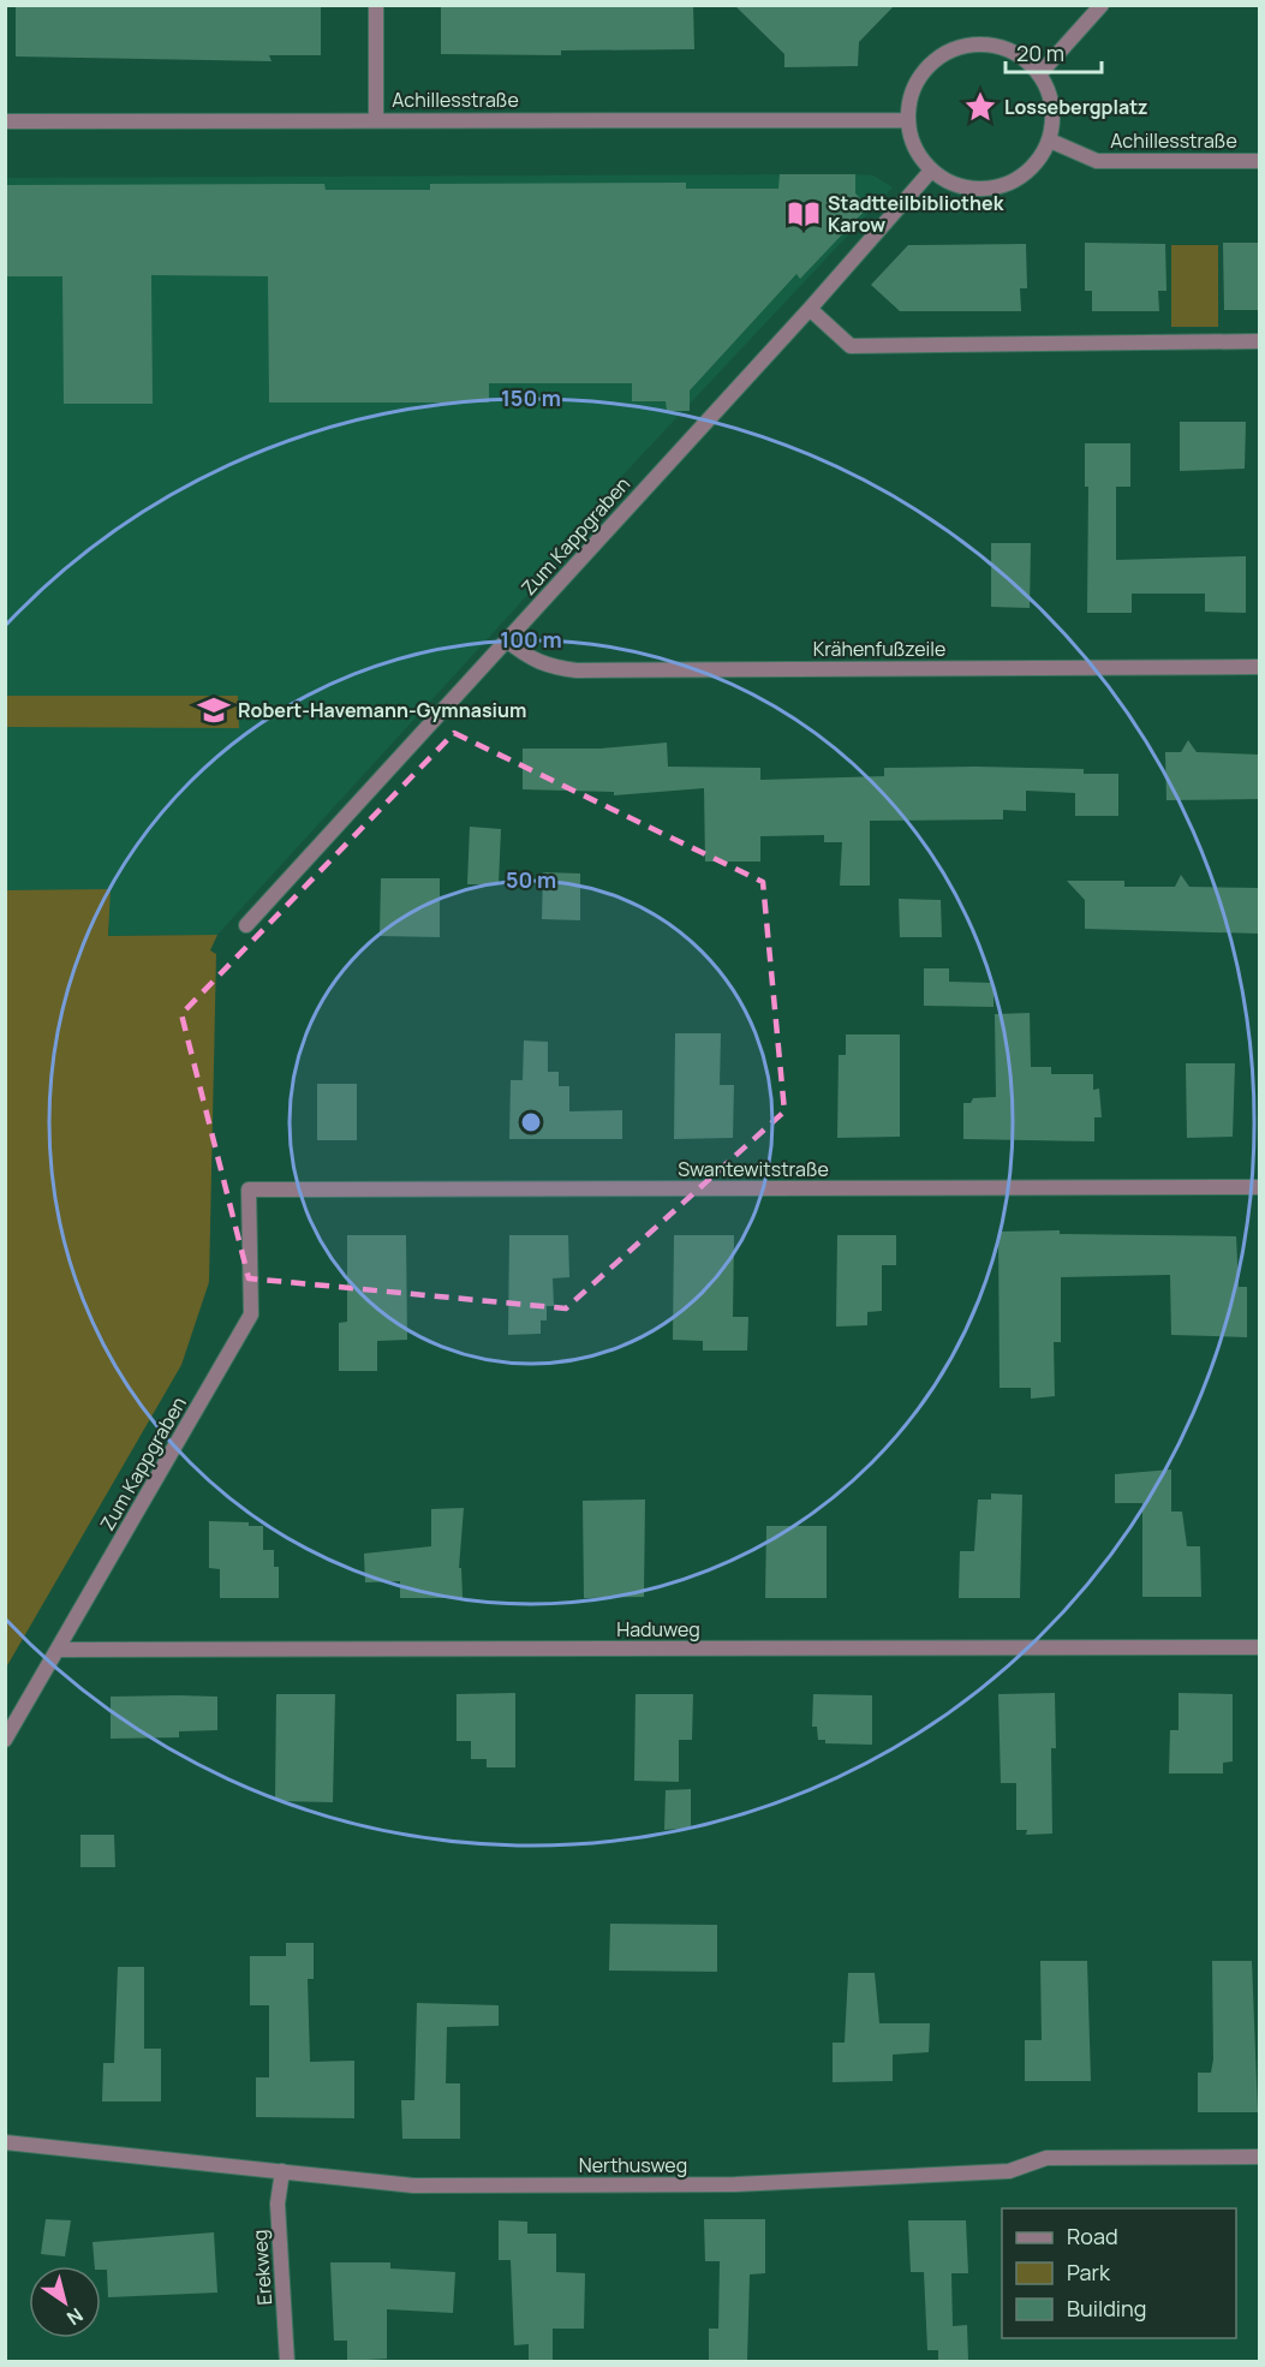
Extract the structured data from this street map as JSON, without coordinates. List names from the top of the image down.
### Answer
{
  "streets": {
    "street": [
      "Achillesstraße",
      "Zum Kappgraben",
      "Krähenfußzeile",
      "Swantewitstraße",
      "Haduweg",
      "Nerthusweg",
      "Erekweg"
    ]
  },
  "crossings": [
    ["Achillesstraße", "Zum Kappgraben"],
    ["Zum Kappgraben", "Krähenfußzeile"],
    ["Zum Kappgraben", "Swantewitstraße"],
    ["Zum Kappgraben", "Haduweg"],
    ["Nerthusweg", "Erekweg"]
  ],
  "places": {
    "place": ["Lossebergplatz"],
    "library": ["Stadtteilbibliothek Karow"],
    "school or university": ["Robert-Havemann-Gymnasium"]
  },
  "legend": ["Road", "Park", "Building"],
  "scale_bar": "20 m",
  "north": "bottom right",
  "rings": ["150 m", "100 m", "50 m"]
}
